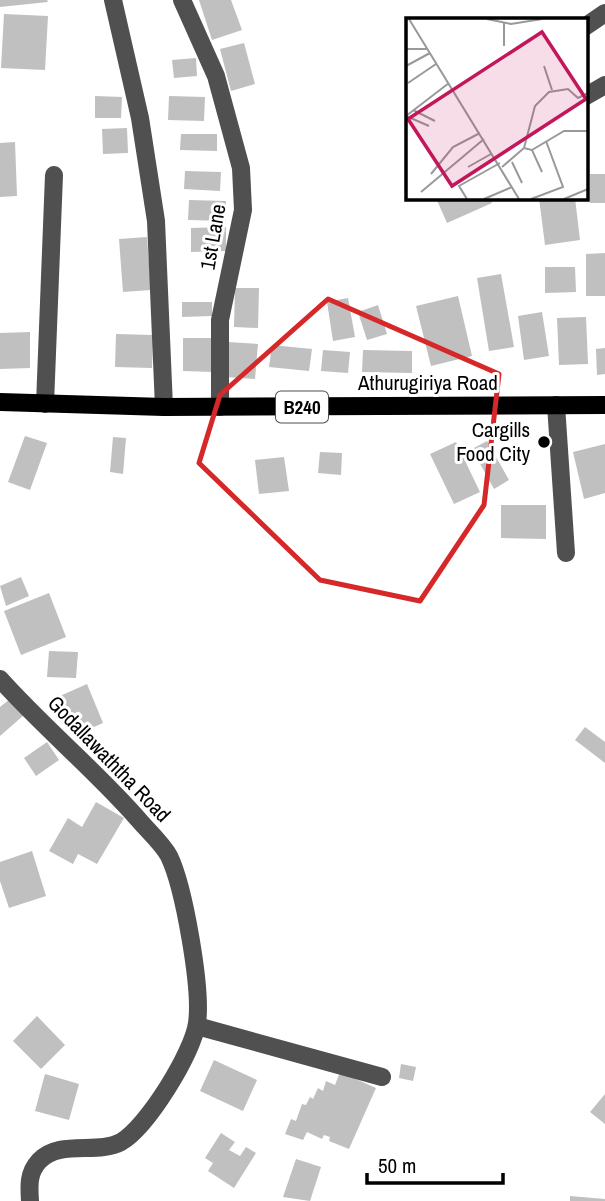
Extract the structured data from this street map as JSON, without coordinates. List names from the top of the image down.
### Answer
{
  "streets": {
    "main road": ["Athurugiriya Road", "B240"],
    "street": ["1st Lane", "Godallawaththa Road"]
  },
  "crossings": [
    ["1st Lane", "Athurugiriya Road"]
  ],
  "places": ["Cargills Food City"],
  "scale_bar": "50 m"
}
